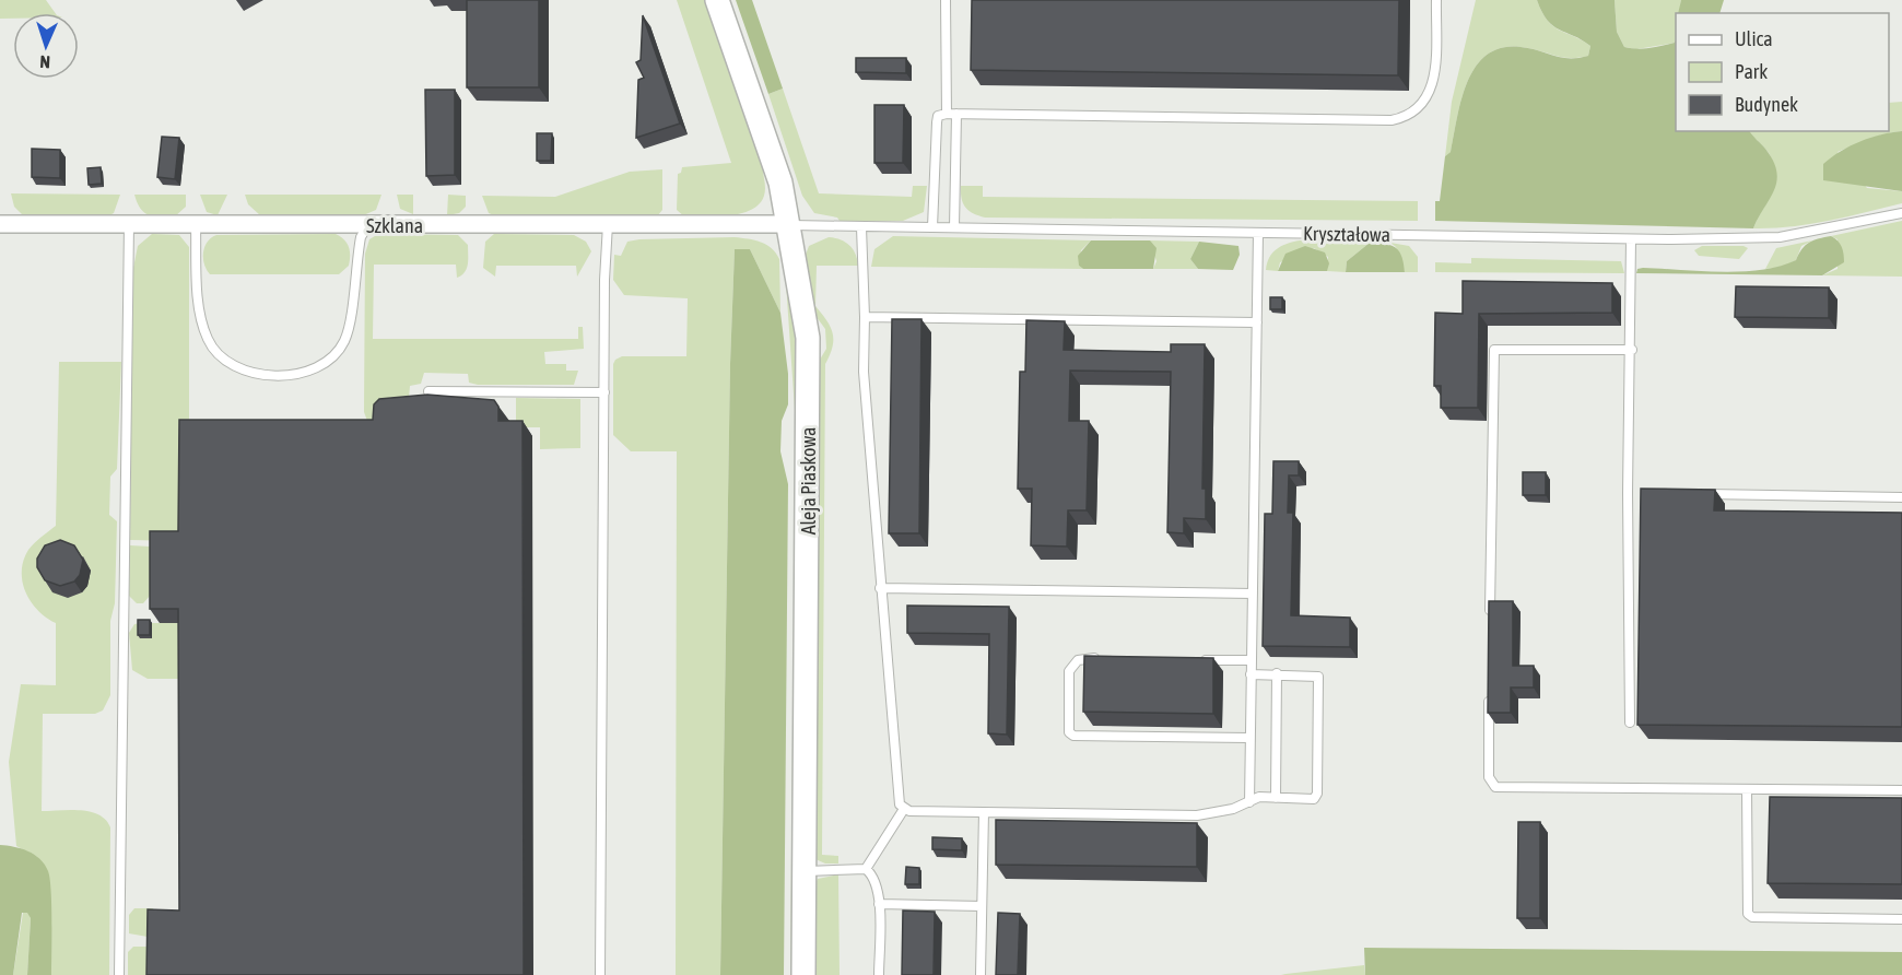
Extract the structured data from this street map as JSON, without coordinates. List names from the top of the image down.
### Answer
{
  "streets": {
    "main road": ["Aleja Piaskowa"],
    "street": ["Szklana"],
    "lane": ["Kryształowa"]
  },
  "crossings": [
    ["Szklana", "Kryształowa"],
    ["Szklana", "Aleja Piaskowa"],
    ["Kryształowa", "Aleja Piaskowa"]
  ],
  "legend": ["Ulica", "Park", "Budynek"],
  "north": "bottom"
}
